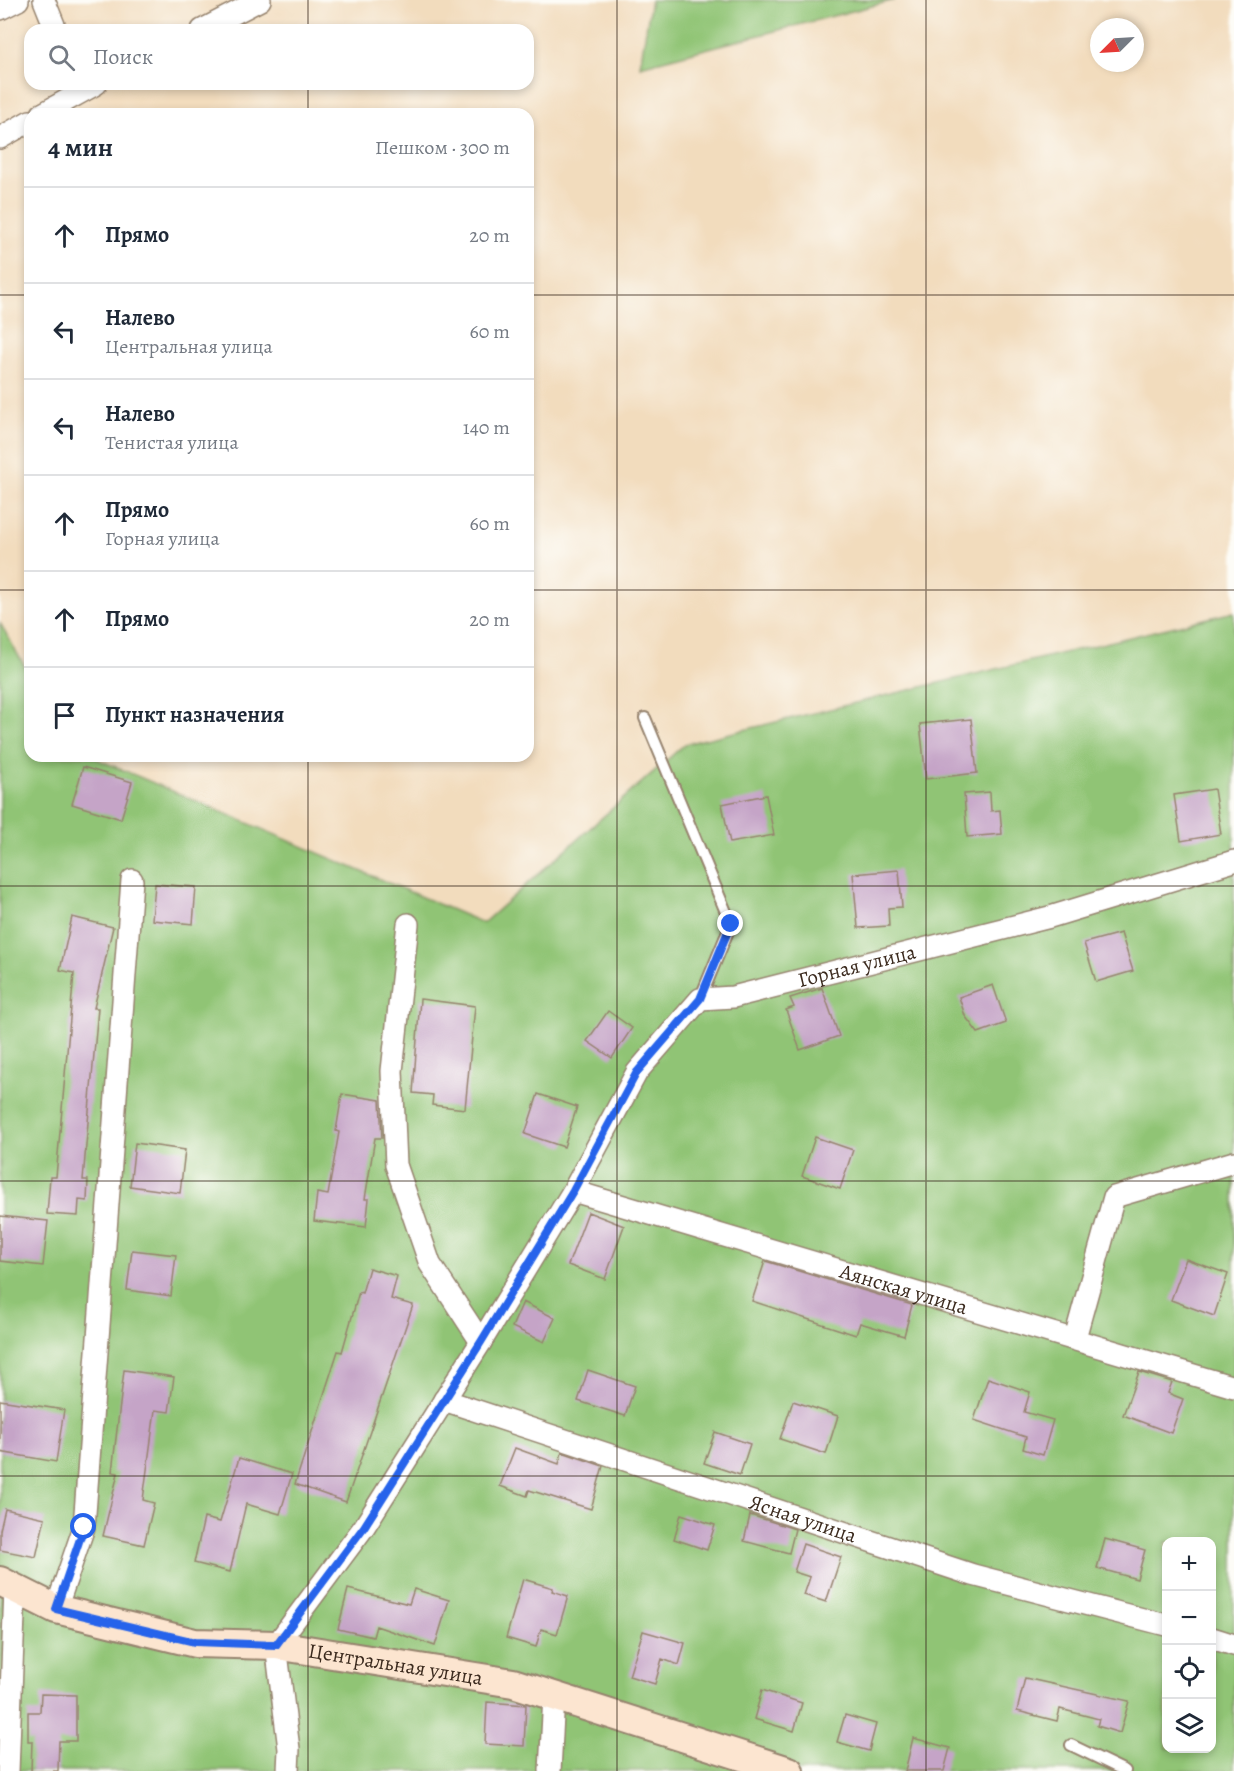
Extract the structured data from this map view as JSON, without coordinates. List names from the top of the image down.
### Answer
{
  "streets": {
    "main road": ["Центральная улица"],
    "street": ["Горная улица", "Аянская улица", "Ясная улица"]
  },
  "north": "bottom left",
  "page": {
    "search": "Поиск",
    "heading": ["4 мин", "Пешком · 300 m"],
    "list": [
      ["Прямо", "20 m"],
      ["Налево", "Центральная улица", "60 m"],
      ["Налево", "Тенистая улица", "140 m"],
      ["Прямо", "Горная улица", "60 m"],
      ["Прямо", "20 m"],
      "Пункт назначения"
    ],
    "map_buttons": ["+", "−"]
  }
}
